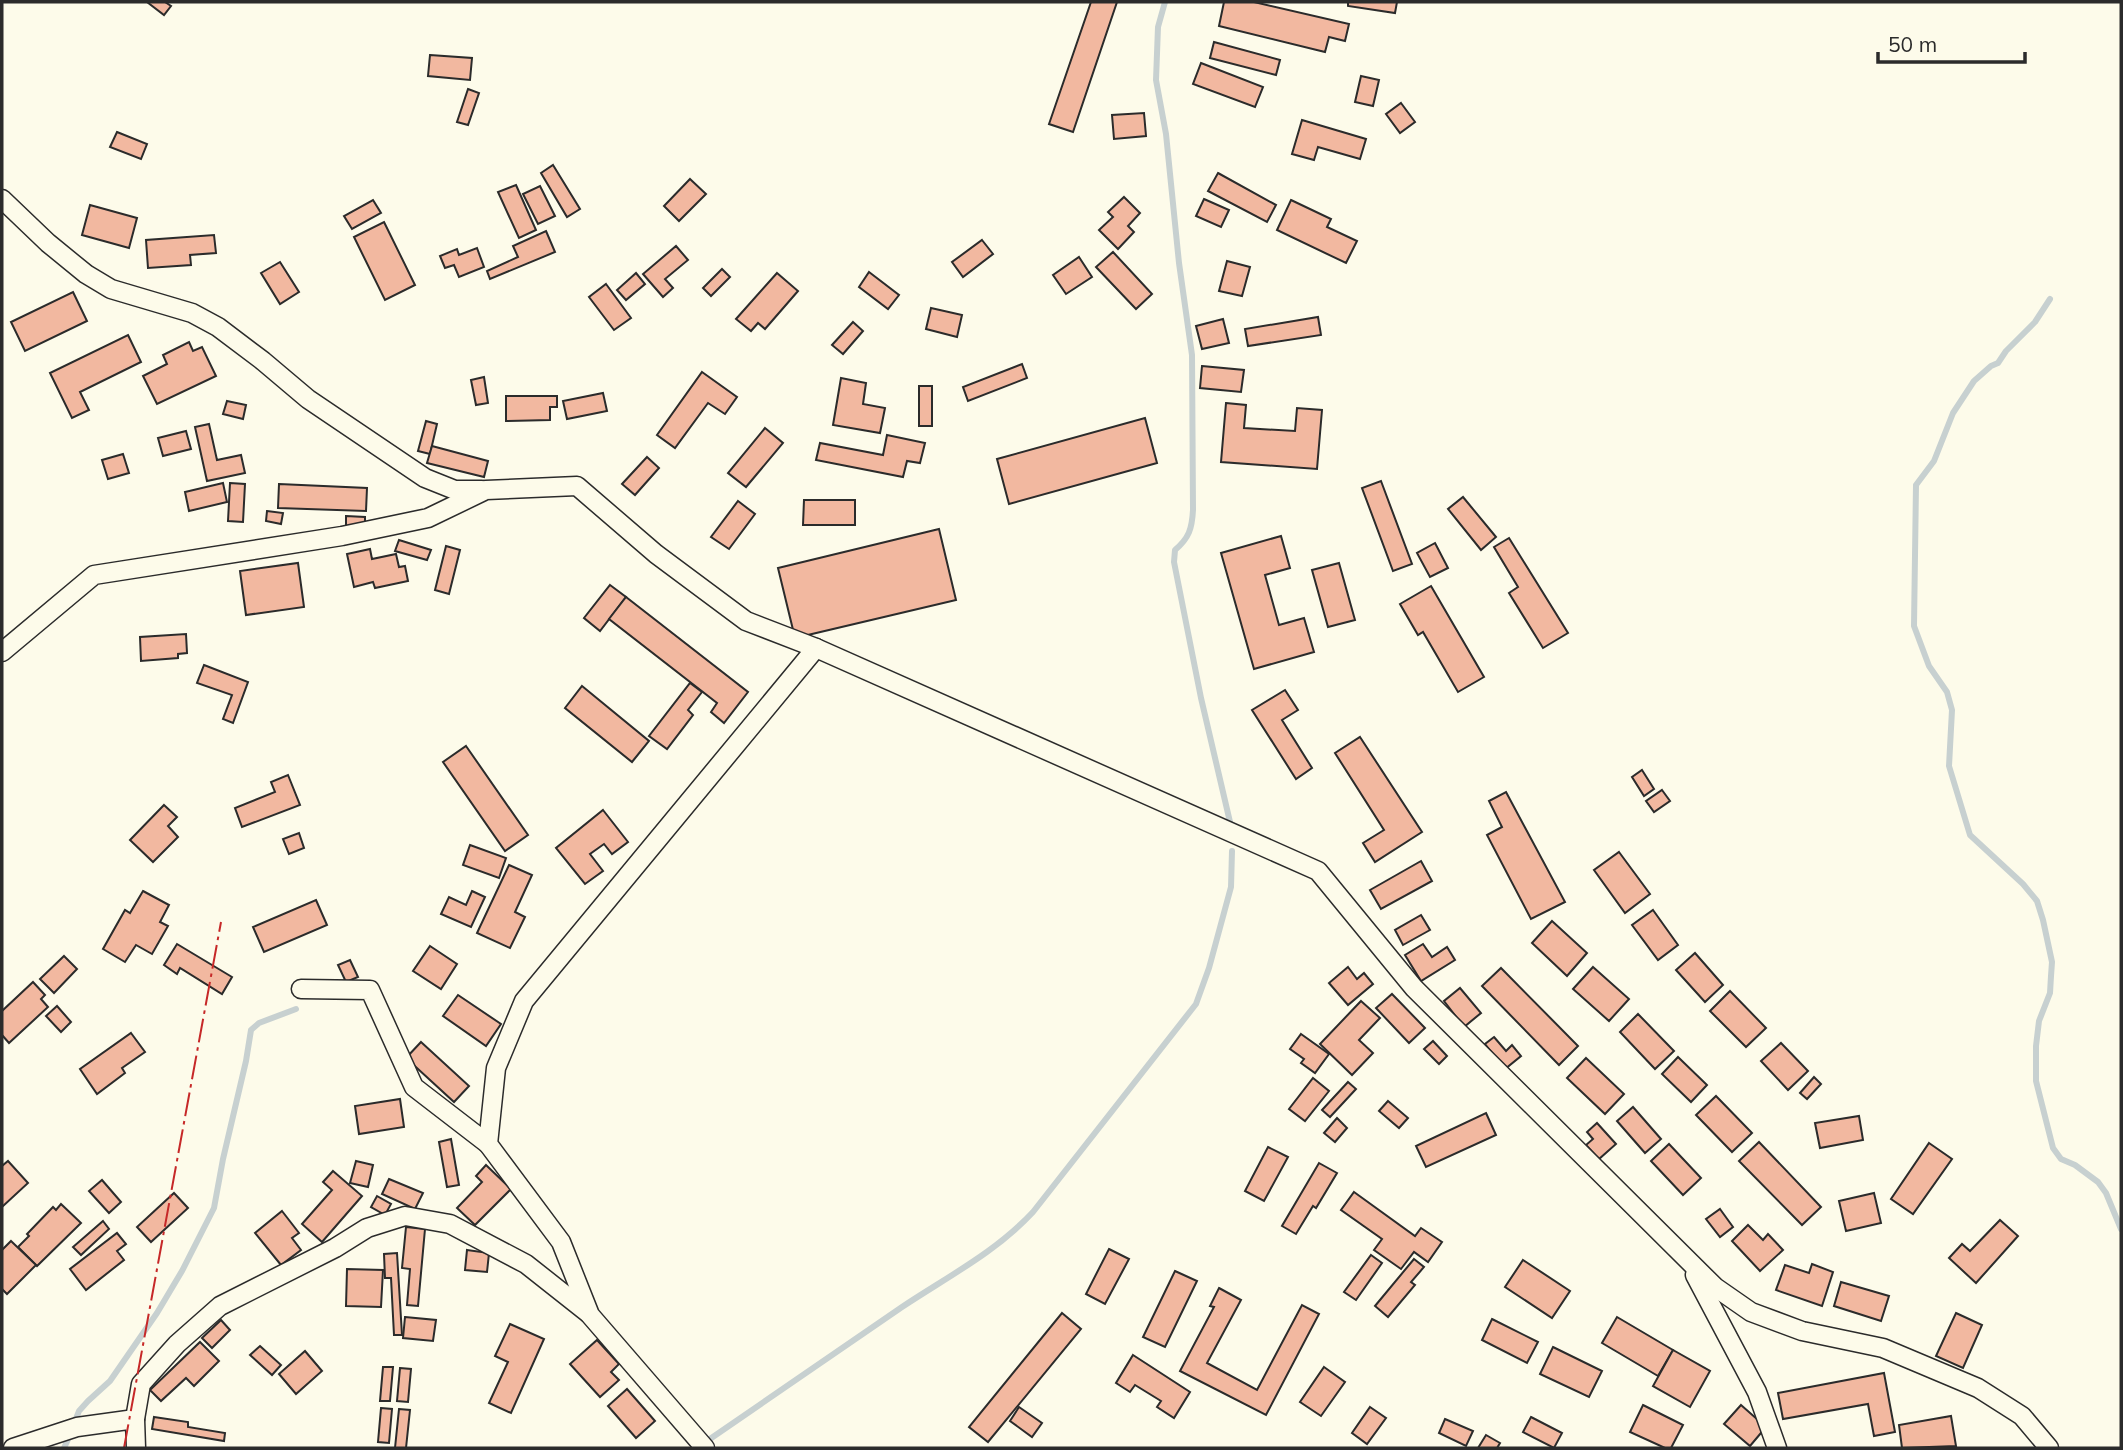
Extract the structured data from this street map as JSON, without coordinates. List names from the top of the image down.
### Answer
{
  "scale_bar": "50 m"
}
